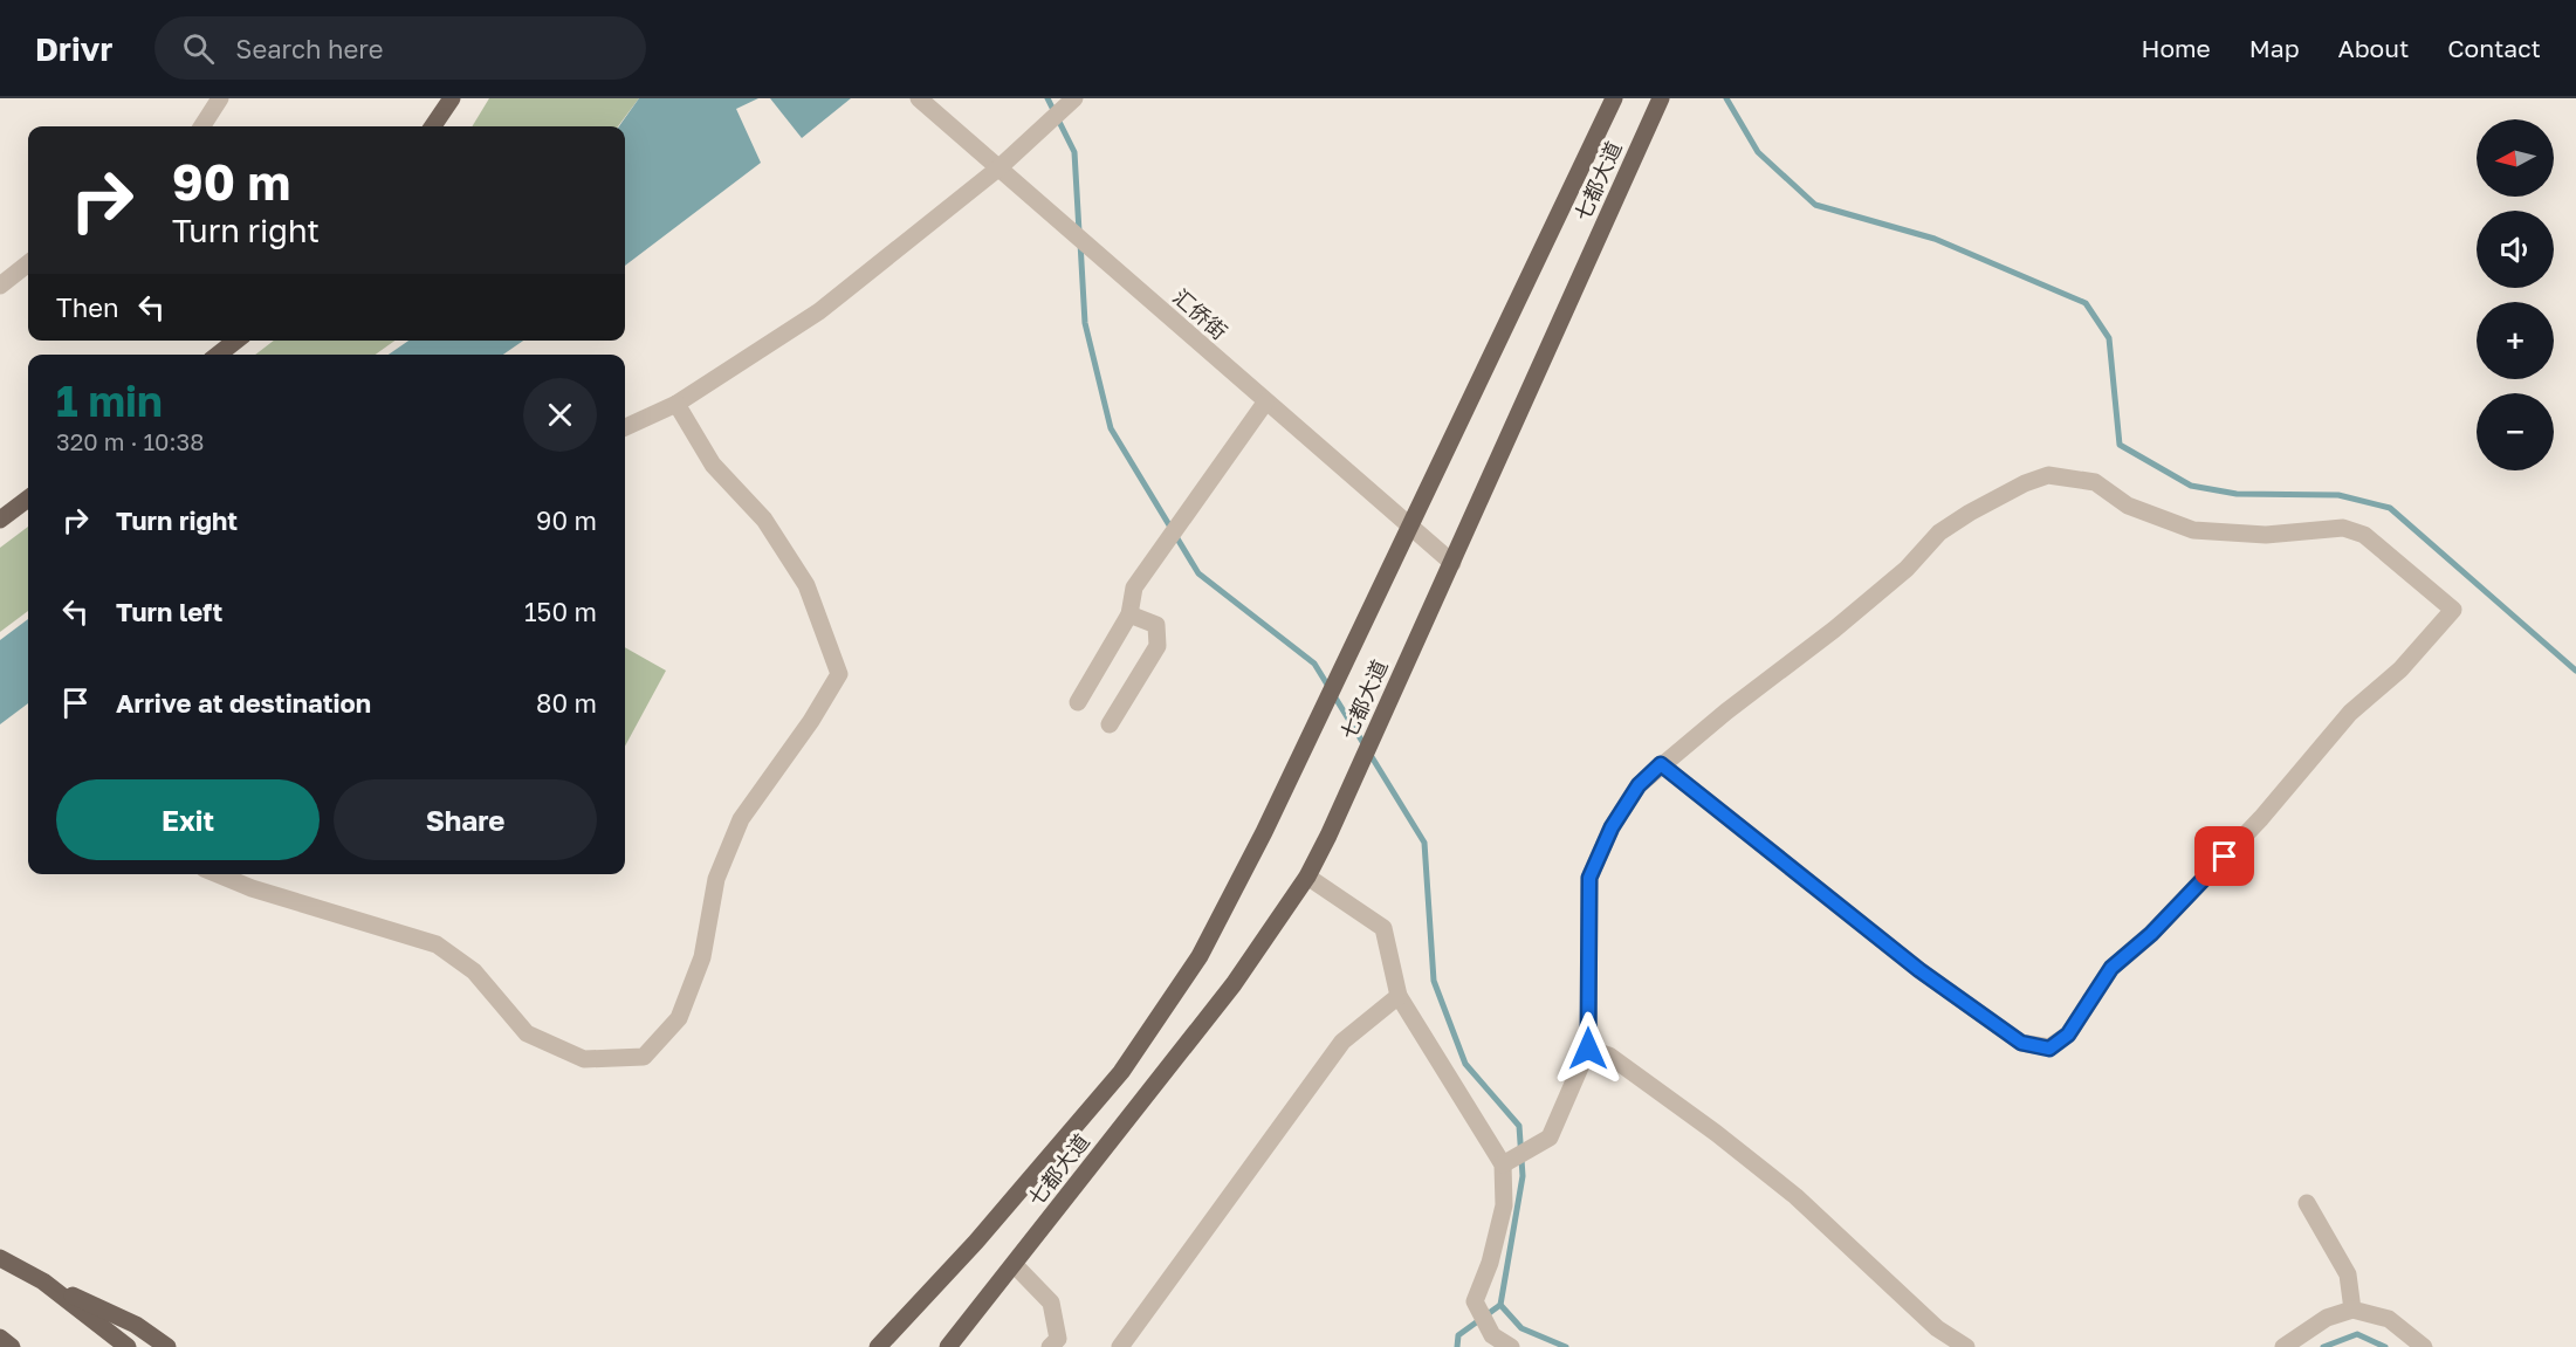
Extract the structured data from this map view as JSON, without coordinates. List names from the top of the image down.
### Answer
{
  "streets": {
    "main road": ["七都大道"],
    "street": ["汇侨街"]
  },
  "crossings": [
    ["七都大道", "汇侨街"]
  ],
  "north": "left",
  "page": {
    "header": "Drivr",
    "search": "Search here",
    "nav": [
      "Home",
      "Map",
      "About",
      "Contact"
    ],
    "map_buttons": ["+", "−"],
    "turn": ["90 m", "Turn right"],
    "then": "Then",
    "heading": ["1 min", "320 m · 10:38"],
    "list": [
      {
        "name": "Turn right",
        "value": "90 m"
      },
      {
        "name": "Turn left",
        "value": "150 m"
      },
      {
        "name": "Arrive at destination",
        "value": "80 m"
      }
    ],
    "buttons": ["Exit", "Share"]
  }
}
